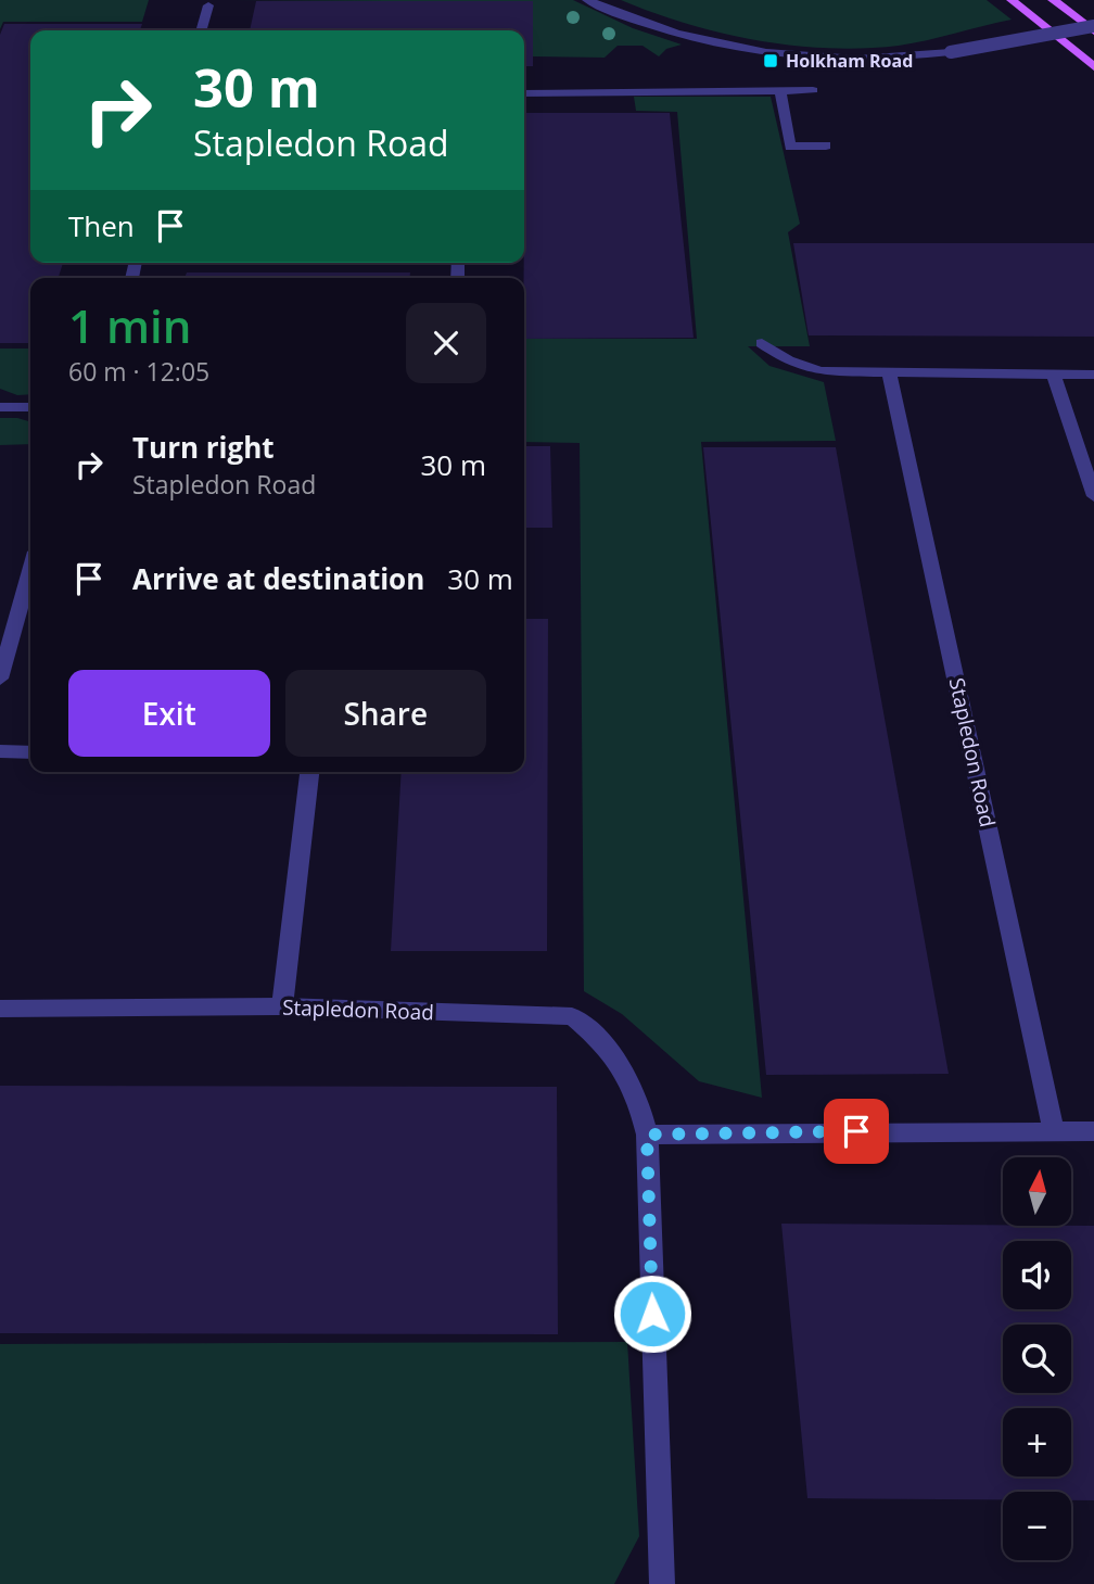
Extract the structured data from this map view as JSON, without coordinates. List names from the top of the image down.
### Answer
{
  "streets": {
    "street": ["Stapledon Road"]
  },
  "places": {
    "transit": ["Holkham Road"]
  },
  "north": "top",
  "page": {
    "turn": ["30 m", "Stapledon Road"],
    "then": "Then",
    "heading": ["1 min", "60 m · 12:05"],
    "list": [
      {
        "name": "Turn right",
        "note": "Stapledon Road",
        "value": "30 m"
      },
      {
        "name": "Arrive at destination",
        "value": "30 m"
      }
    ],
    "buttons": ["Exit", "Share"],
    "map_buttons": ["+", "−"]
  }
}
